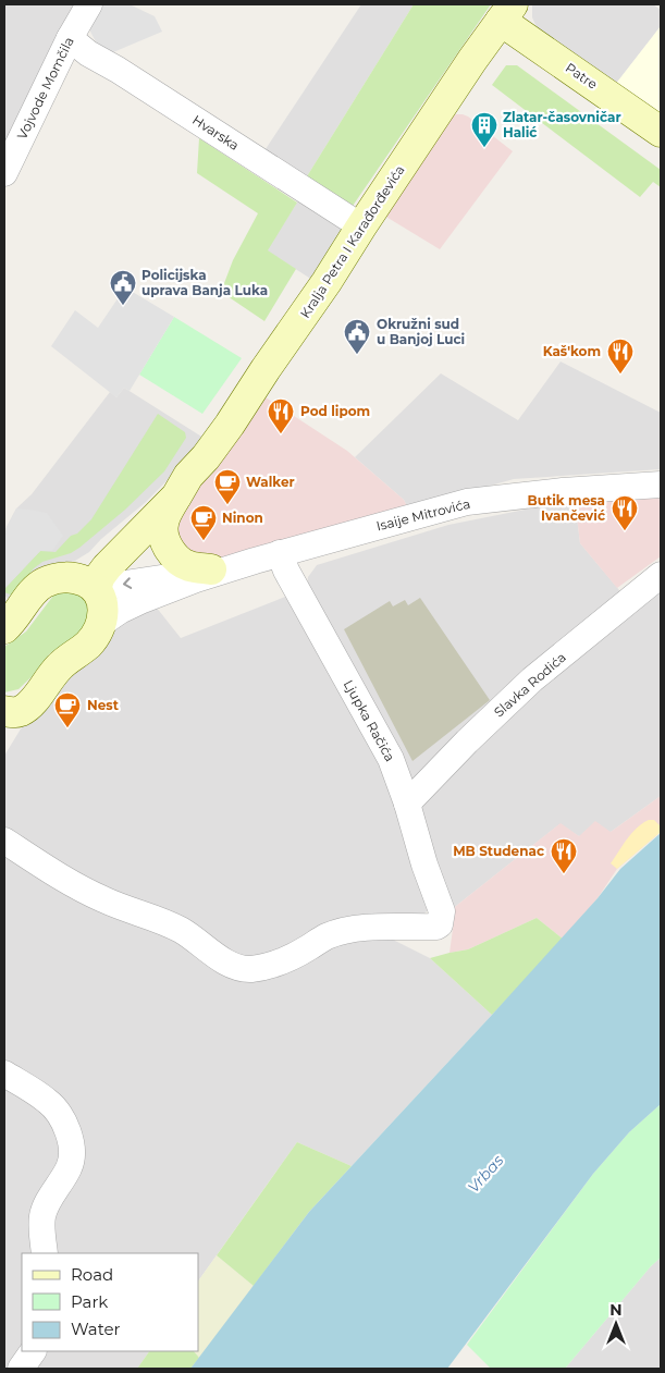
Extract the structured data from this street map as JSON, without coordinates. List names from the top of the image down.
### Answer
{
  "streets": {
    "main road": ["Patre", "Kralja Petra I Karađorđevića"],
    "street": [
      "Vojvode Momčila",
      "Hvarska",
      "Isaije Mitrovića",
      "Slavka Rodića",
      "Ljupka Račića"
    ]
  },
  "crossings": [
    ["Patre", "Kralja Petra I Karađorđevića"],
    ["Vojvode Momčila", "Hvarska"],
    ["Hvarska", "Kralja Petra I Karađorđevića"],
    ["Kralja Petra I Karađorđevića", "Isaije Mitrovića"],
    ["Isaije Mitrovića", "Ljupka Račića"],
    ["Slavka Rodića", "Ljupka Račića"]
  ],
  "water": ["Vrbas"],
  "places": {
    "building": ["Zlatar-časovničar Halić"],
    "public building": ["Policijska uprava Banja Luka", "Okružni sud u Banjoj Luci"],
    "restaurant": [
      "Kaš'kom",
      "Pod lipom",
      "Butik mesa Ivančević",
      "MB Studenac"
    ],
    "cafe": ["Walker", "Ninon", "Nest"]
  },
  "legend": ["Road", "Park", "Water"],
  "north": "top"
}
